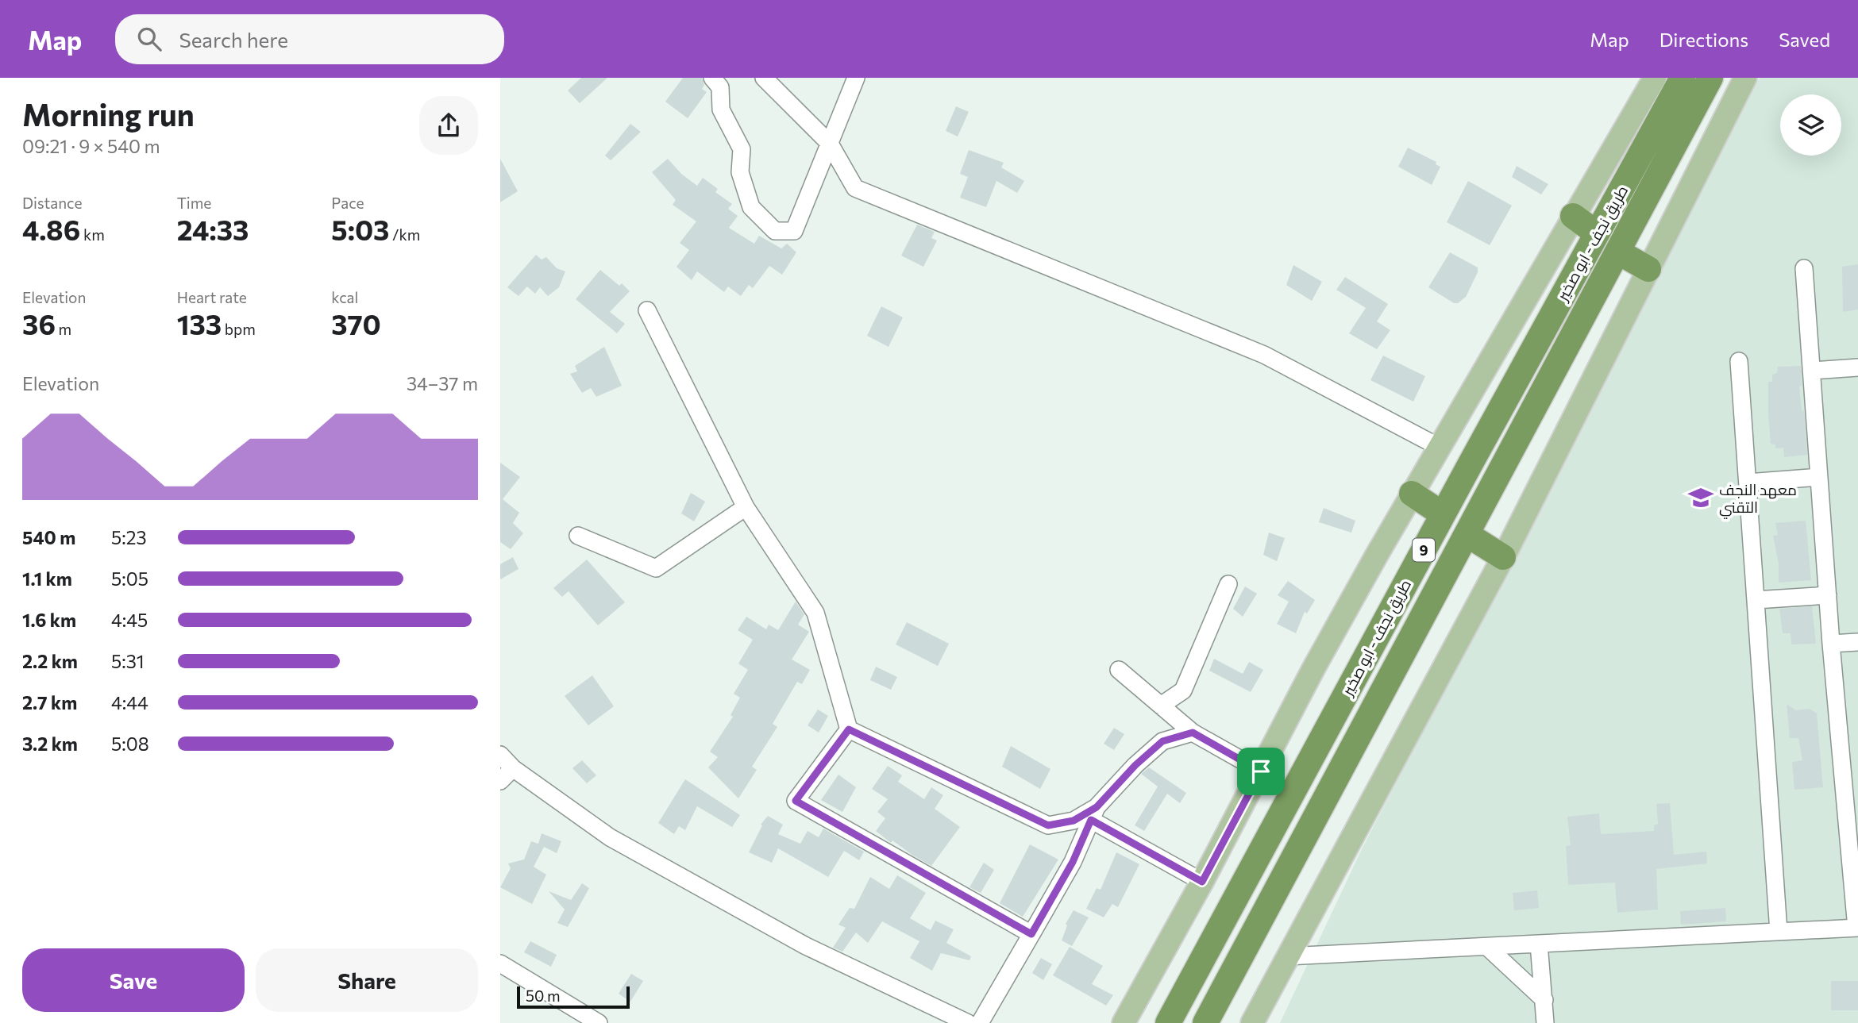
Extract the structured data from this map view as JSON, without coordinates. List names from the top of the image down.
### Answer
{
  "streets": {
    "highway": ["طريق نجف - ابو صخير", "9"]
  },
  "places": {
    "school or university": ["معهد النجف التقني"]
  },
  "scale_bar": "50 m",
  "page": {
    "header": "Map",
    "search": "Search here",
    "nav": ["Map", "Directions", "Saved"],
    "heading": ["Morning run", "09:21 · 9 × 540 m"],
    "stats": [
      ["Distance", "4.86 km"],
      ["Time", "24:33"],
      ["Pace", "5:03 /km"],
      ["Elevation", "36 m"],
      ["Heart rate", "133 bpm"],
      ["kcal", "370"]
    ],
    "chart": ["Elevation", "34–37 m"],
    "list": [
      {
        "name": "540 m",
        "note": "5:23"
      },
      {
        "name": "1.1 km",
        "note": "5:05"
      },
      {
        "name": "1.6 km",
        "note": "4:45"
      },
      {
        "name": "2.2 km",
        "note": "5:31"
      },
      {
        "name": "2.7 km",
        "note": "4:44"
      },
      {
        "name": "3.2 km",
        "note": "5:08"
      }
    ],
    "buttons": ["Save", "Share"],
    "scale": "50 m"
  }
}
